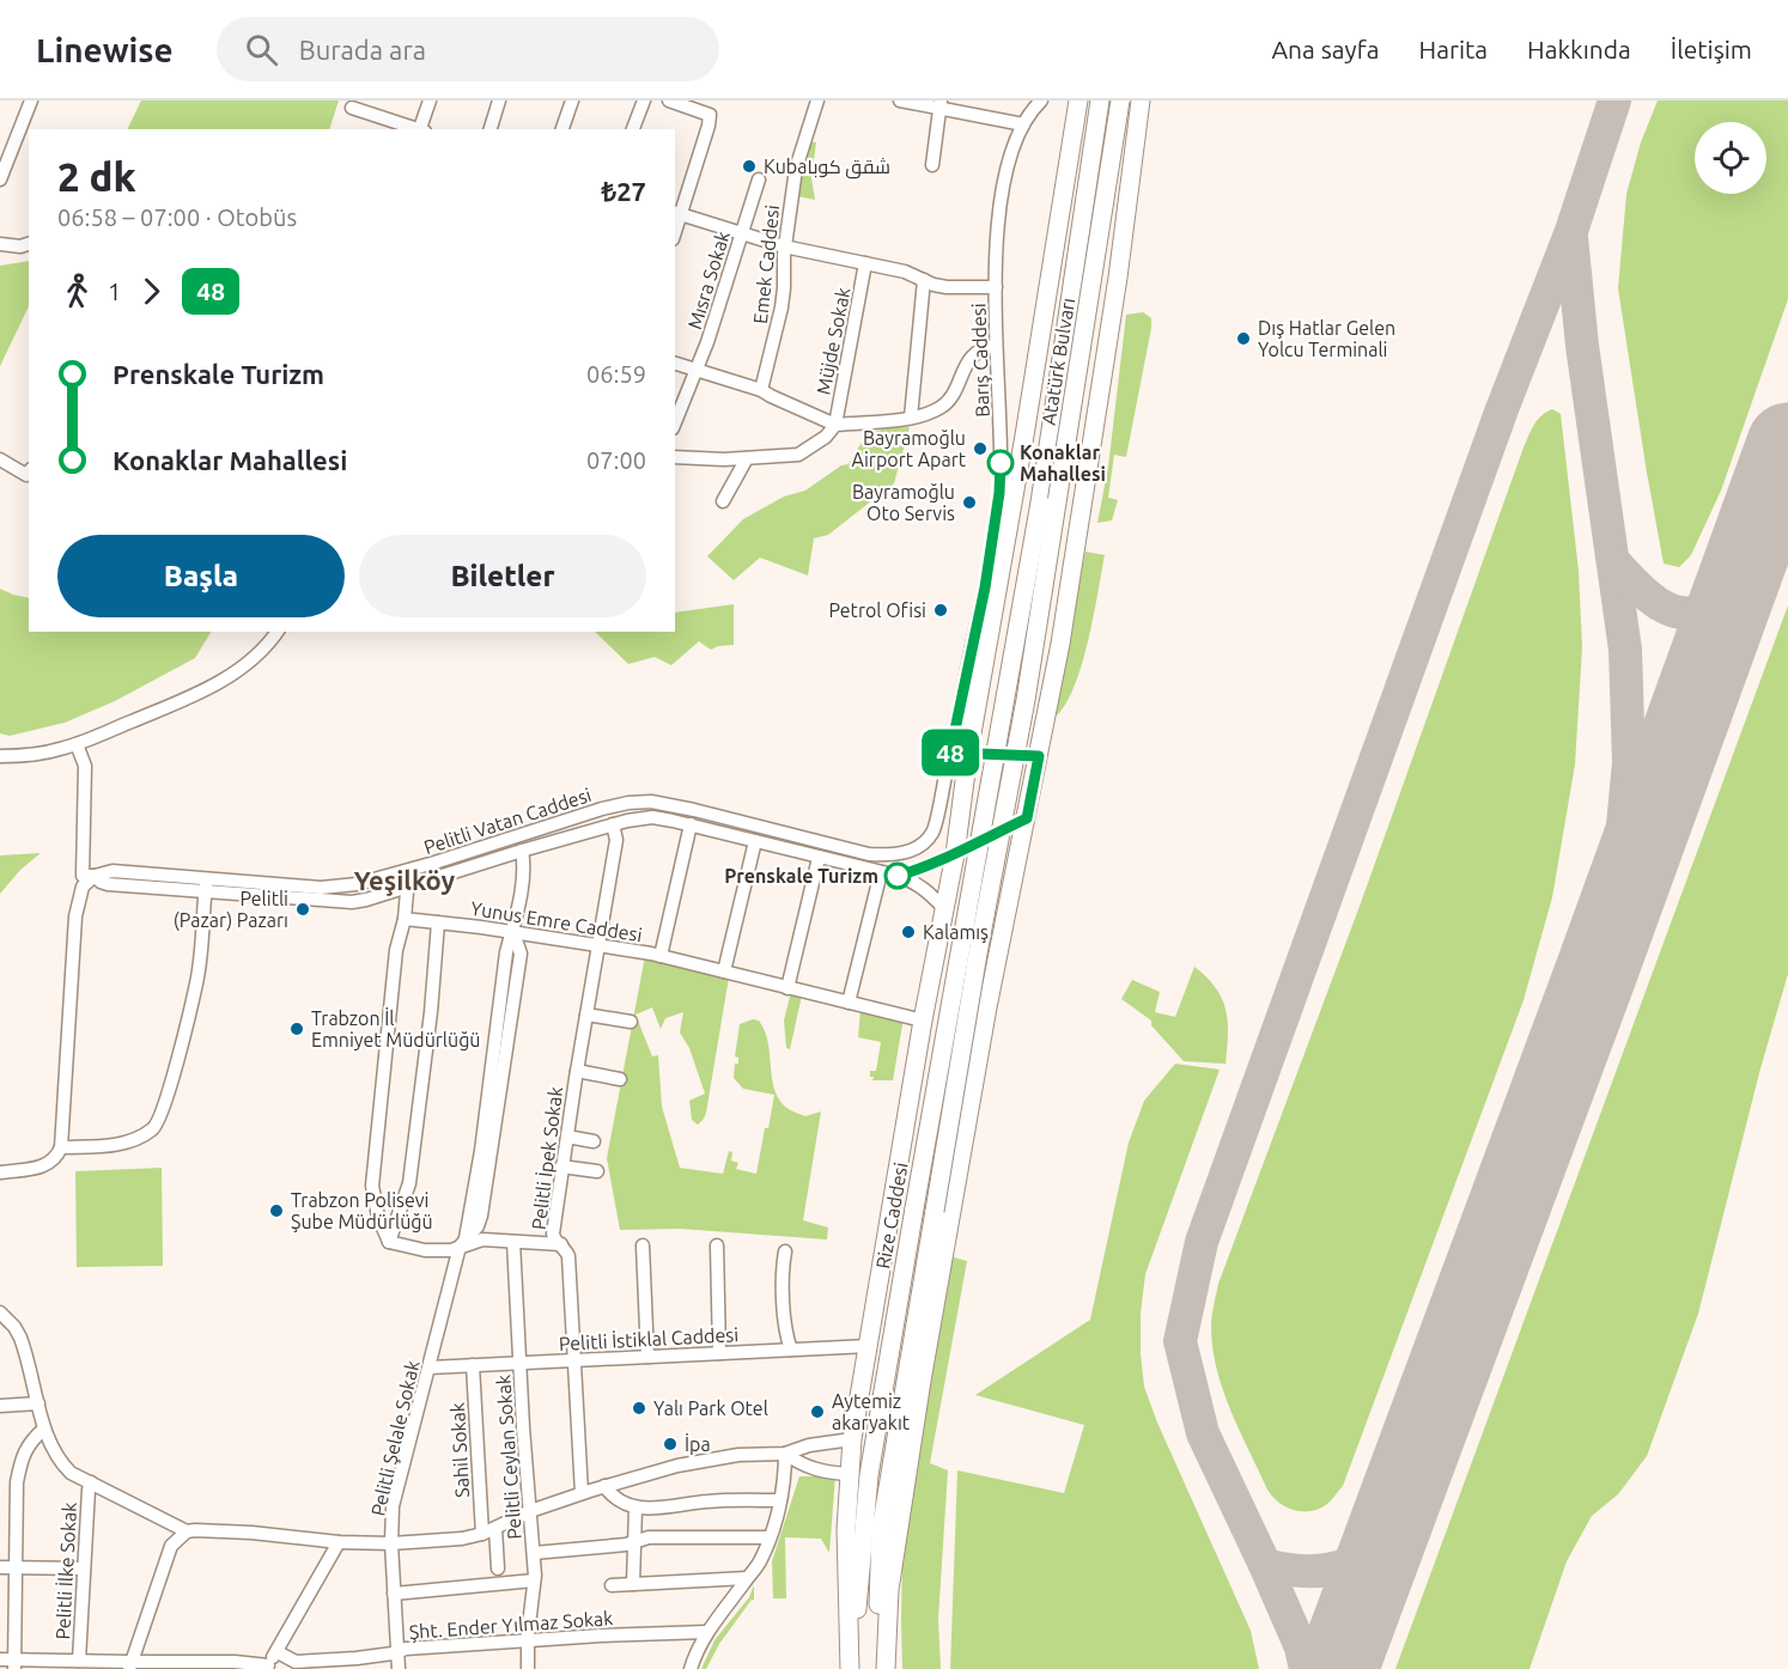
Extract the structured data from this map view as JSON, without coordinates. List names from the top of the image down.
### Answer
{
  "streets": {
    "highway": ["Atatürk Bulvarı", "Rize Caddesi"],
    "street": [
      "Emek Caddesi",
      "Mısra Sokak",
      "Müjde Sokak",
      "Barış Caddesi",
      "Pelitli Vatan Caddesi",
      "Yunus Emre Caddesi",
      "Pelitli İpek Sokak",
      "Pelitli İstiklal Caddesi",
      "Pelitli Şelale Sokak",
      "Sahil Sokak",
      "Pelitli Ceylan Sokak",
      "Pelitli İlke Sokak",
      "Şht. Ender Yılmaz Sokak"
    ]
  },
  "crossings": [
    ["Barış Caddesi", "Pelitli Vatan Caddesi"],
    ["Atatürk Bulvarı", "Rize Caddesi"],
    ["Pelitli Vatan Caddesi", "Pelitli İpek Sokak"],
    ["Pelitli Vatan Caddesi", "Pelitli Şelale Sokak"],
    ["Yunus Emre Caddesi", "Pelitli İpek Sokak"],
    ["Yunus Emre Caddesi", "Pelitli Şelale Sokak"],
    ["Pelitli İpek Sokak", "Pelitli İstiklal Caddesi"],
    ["Pelitli İstiklal Caddesi", "Pelitli Şelale Sokak"],
    ["Pelitli İstiklal Caddesi", "Sahil Sokak"],
    ["Pelitli İstiklal Caddesi", "Pelitli Ceylan Sokak"],
    ["Pelitli Şelale Sokak", "Şht. Ender Yılmaz Sokak"],
    ["Pelitli Ceylan Sokak", "Şht. Ender Yılmaz Sokak"]
  ],
  "districts": ["Yeşilköy"],
  "places": [
    "Kubaشقق كوبا",
    "Dış Hatlar Gelen Yolcu Terminali",
    "Bayramoğlu Airport Apart",
    "Konaklar Mahallesi",
    "Bayramoğlu Oto Servis",
    "Petrol Ofisi",
    "Prenskale Turizm",
    "Pelitli (Pazar) Pazarı",
    "Kalamış",
    "Trabzon İl Emniyet Müdürlüğü",
    "Trabzon Polisevi Şube Müdürlüğü",
    "Yalı Park Otel",
    "Aytemiz akaryakıt",
    "İpa"
  ],
  "lines": ["bus line 48"],
  "page": {
    "header": "Linewise",
    "search": "Burada ara",
    "nav": [
      "Ana sayfa",
      "Harita",
      "Hakkında",
      "İletişim"
    ],
    "on_map": "48",
    "heading": ["2 dk", "06:58 – 07:00 · Otobüs", "₺27"],
    "legs": ["1", "48"],
    "list": [
      {
        "name": "Prenskale Turizm",
        "value": "06:59"
      },
      {
        "name": "Konaklar Mahallesi",
        "value": "07:00"
      }
    ],
    "buttons": ["Başla", "Biletler"]
  }
}
